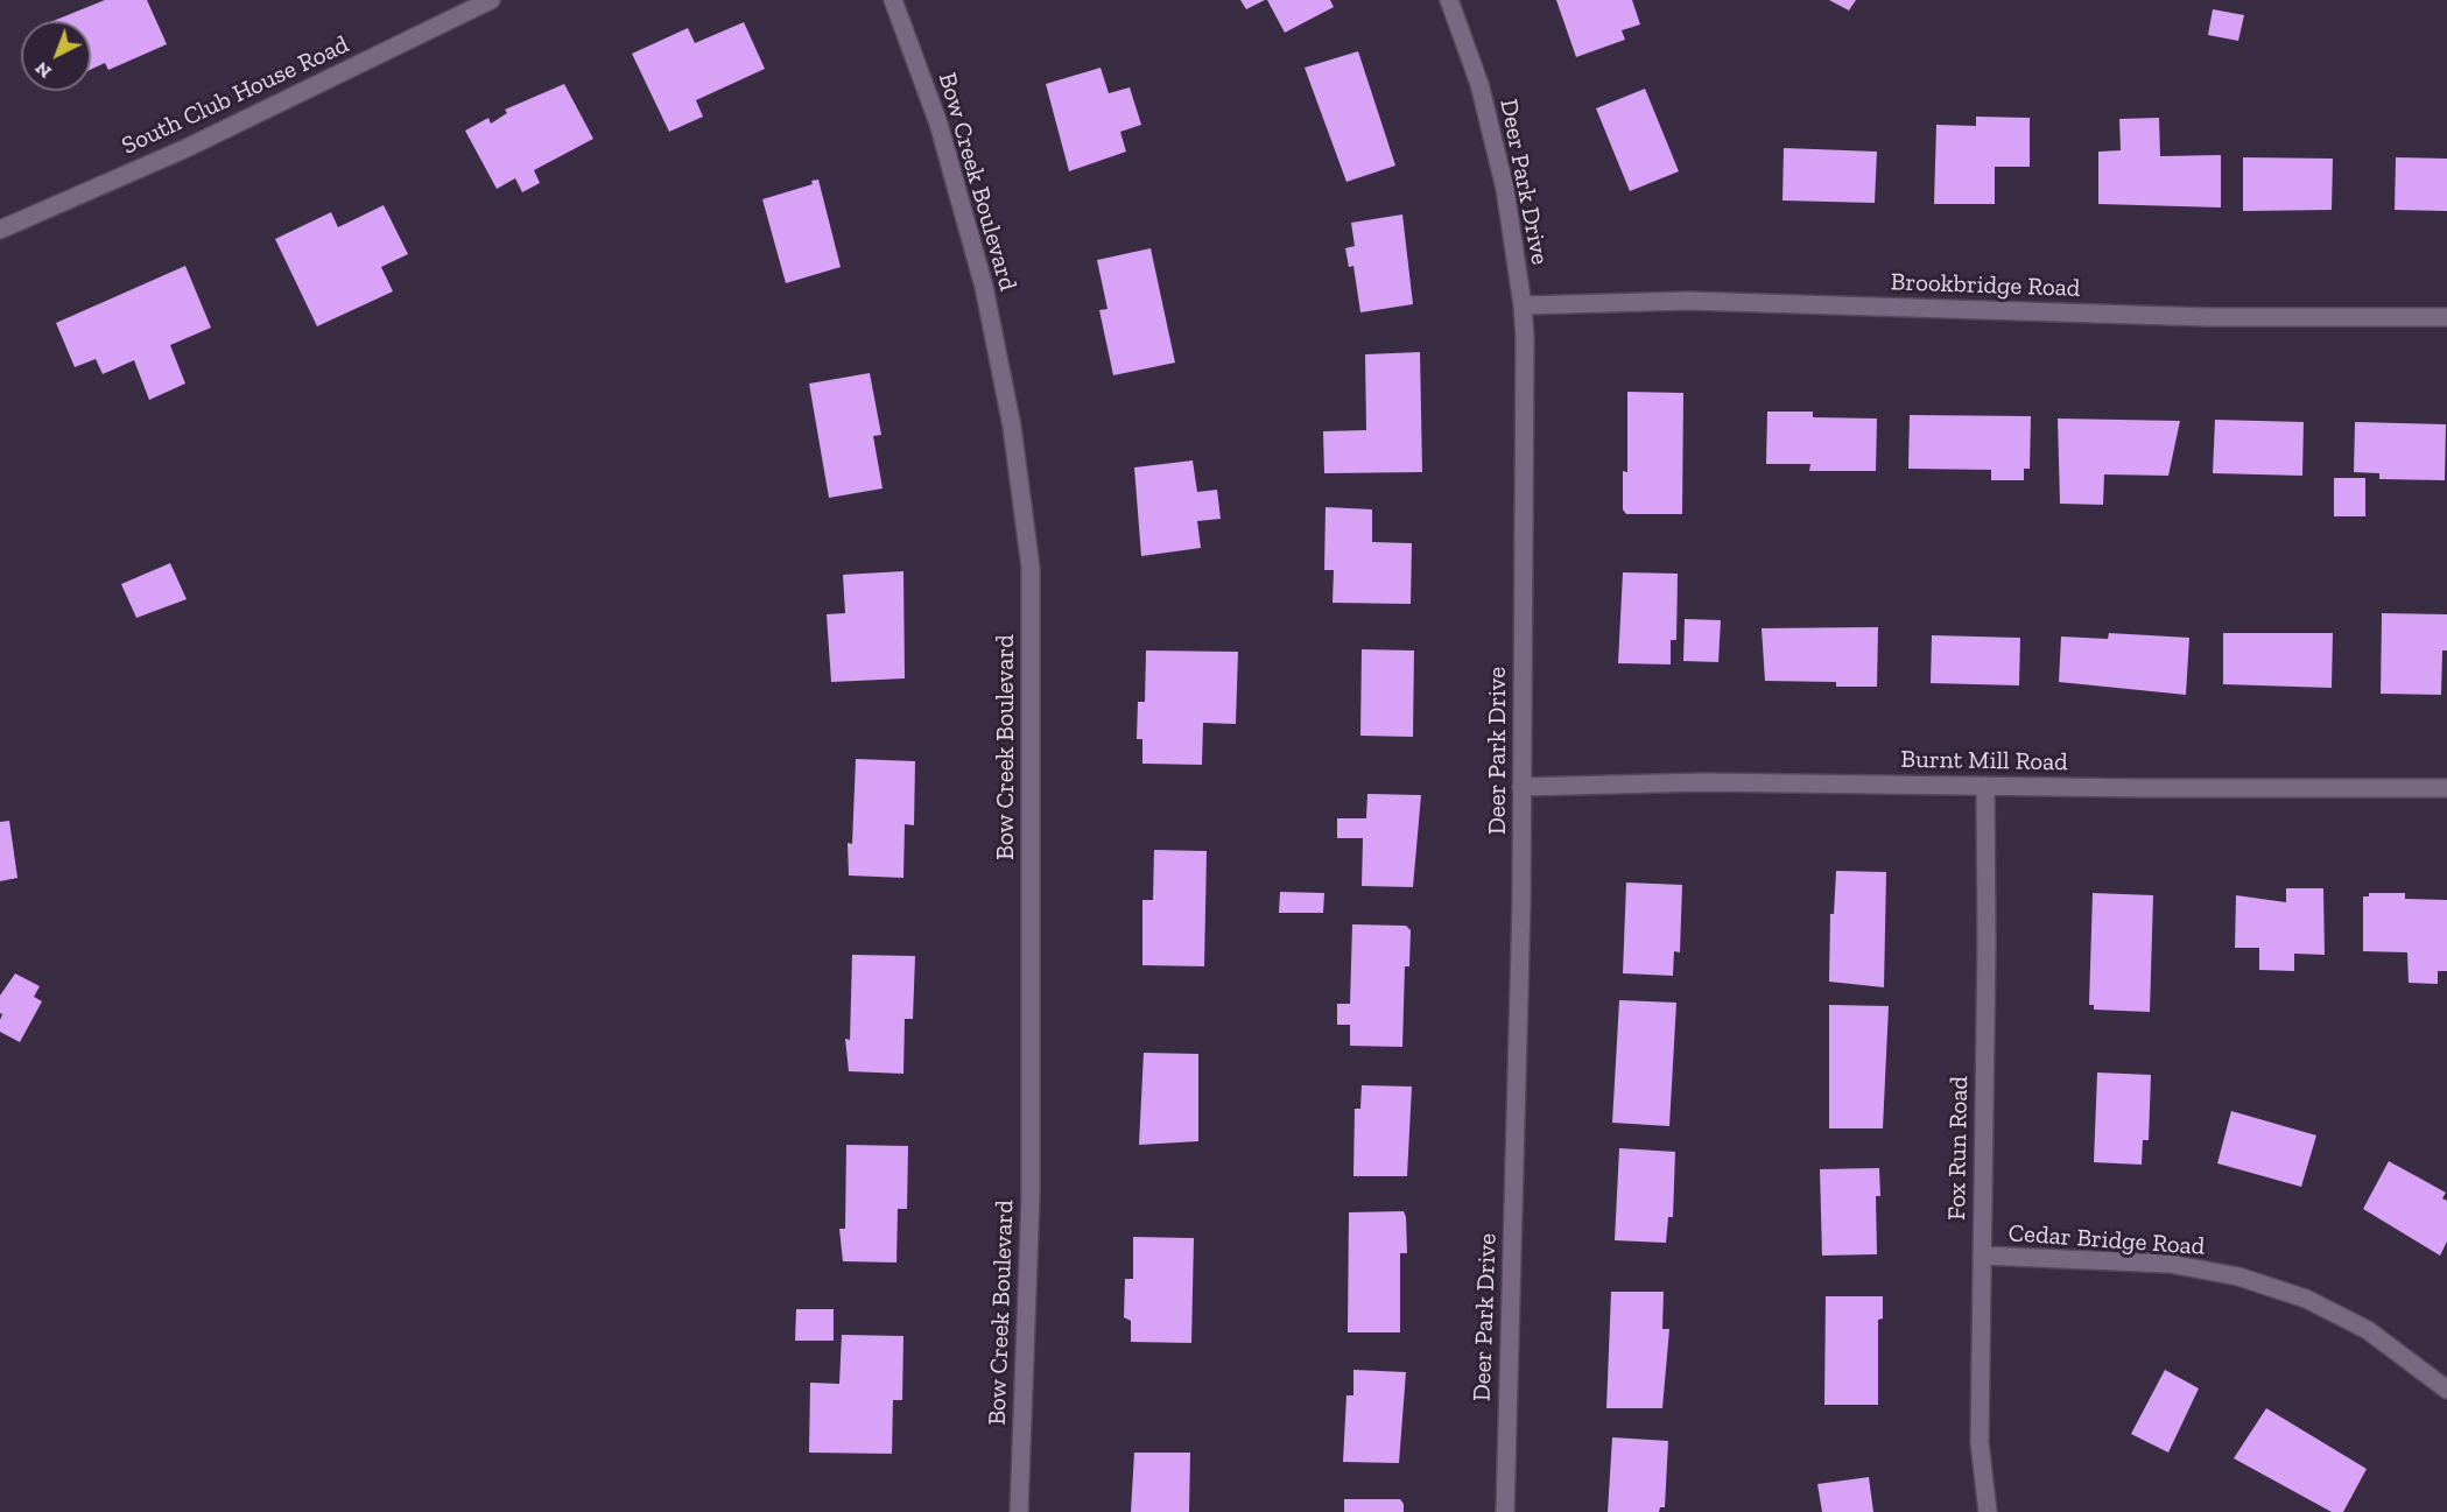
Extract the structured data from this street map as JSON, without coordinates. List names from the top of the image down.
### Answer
{
  "streets": {
    "street": [
      "South Club House Road",
      "Bow Creek Boulevard",
      "Deer Park Drive",
      "Brookbridge Road",
      "Burnt Mill Road",
      "Fox Run Road",
      "Cedar Bridge Road"
    ]
  },
  "crossings": [
    ["Deer Park Drive", "Brookbridge Road"],
    ["Deer Park Drive", "Burnt Mill Road"],
    ["Burnt Mill Road", "Fox Run Road"],
    ["Fox Run Road", "Cedar Bridge Road"]
  ],
  "north": "bottom left"
}
